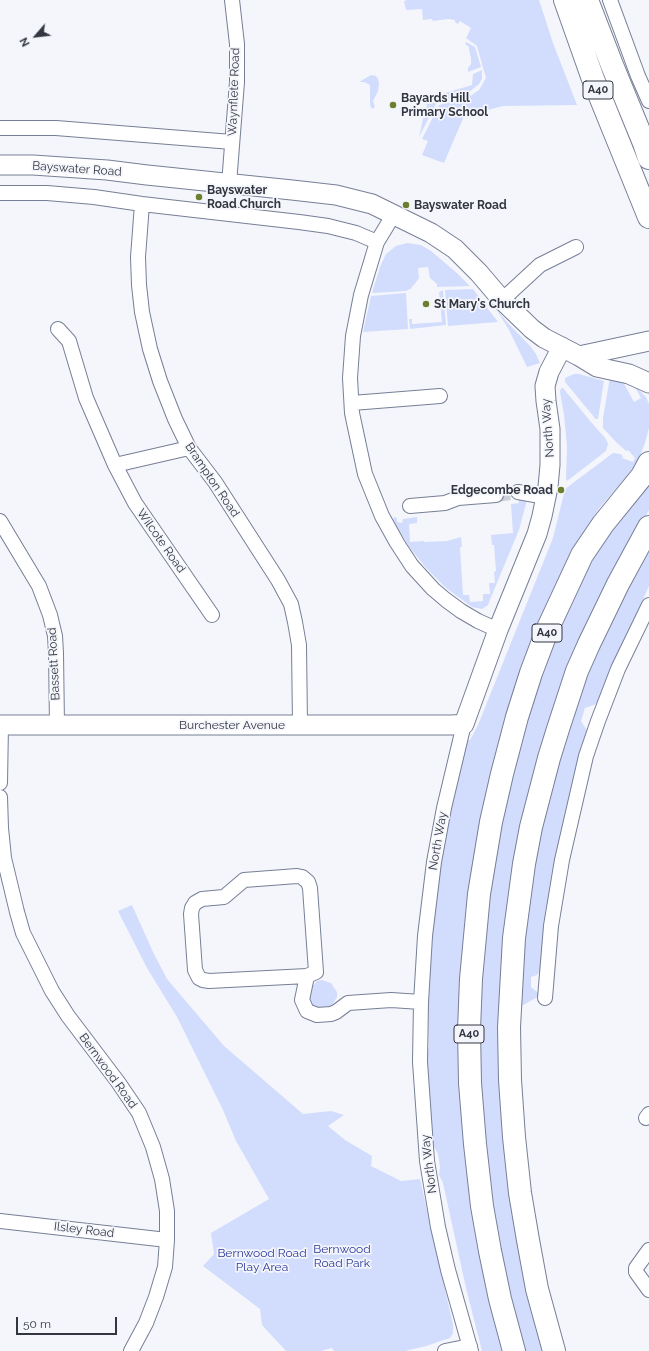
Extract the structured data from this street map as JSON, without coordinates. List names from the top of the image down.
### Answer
{
  "streets": {
    "highway": ["A40"],
    "street": [
      "Waynflete Road",
      "Bayswater Road",
      "North Way",
      "Brampton Road",
      "Wilcote Road",
      "Bassett Road",
      "Burchester Avenue",
      "Bernwood Road",
      "Ilsley Road"
    ]
  },
  "crossings": [
    ["Waynflete Road", "Bayswater Road"],
    ["Bayswater Road", "North Way"],
    ["North Way", "Burchester Avenue"],
    ["Brampton Road", "Burchester Avenue"],
    ["Bassett Road", "Burchester Avenue"],
    ["Bernwood Road", "Ilsley Road"]
  ],
  "parks": ["Bernwood Road Park", "Bernwood Road Play Area"],
  "places": [
    "Bayards Hill Primary School",
    "Bayswater Road Church",
    "Bayswater Road",
    "St Mary's Church",
    "Edgecombe Road"
  ],
  "scale_bar": "50 m",
  "north": "bottom left"
}
